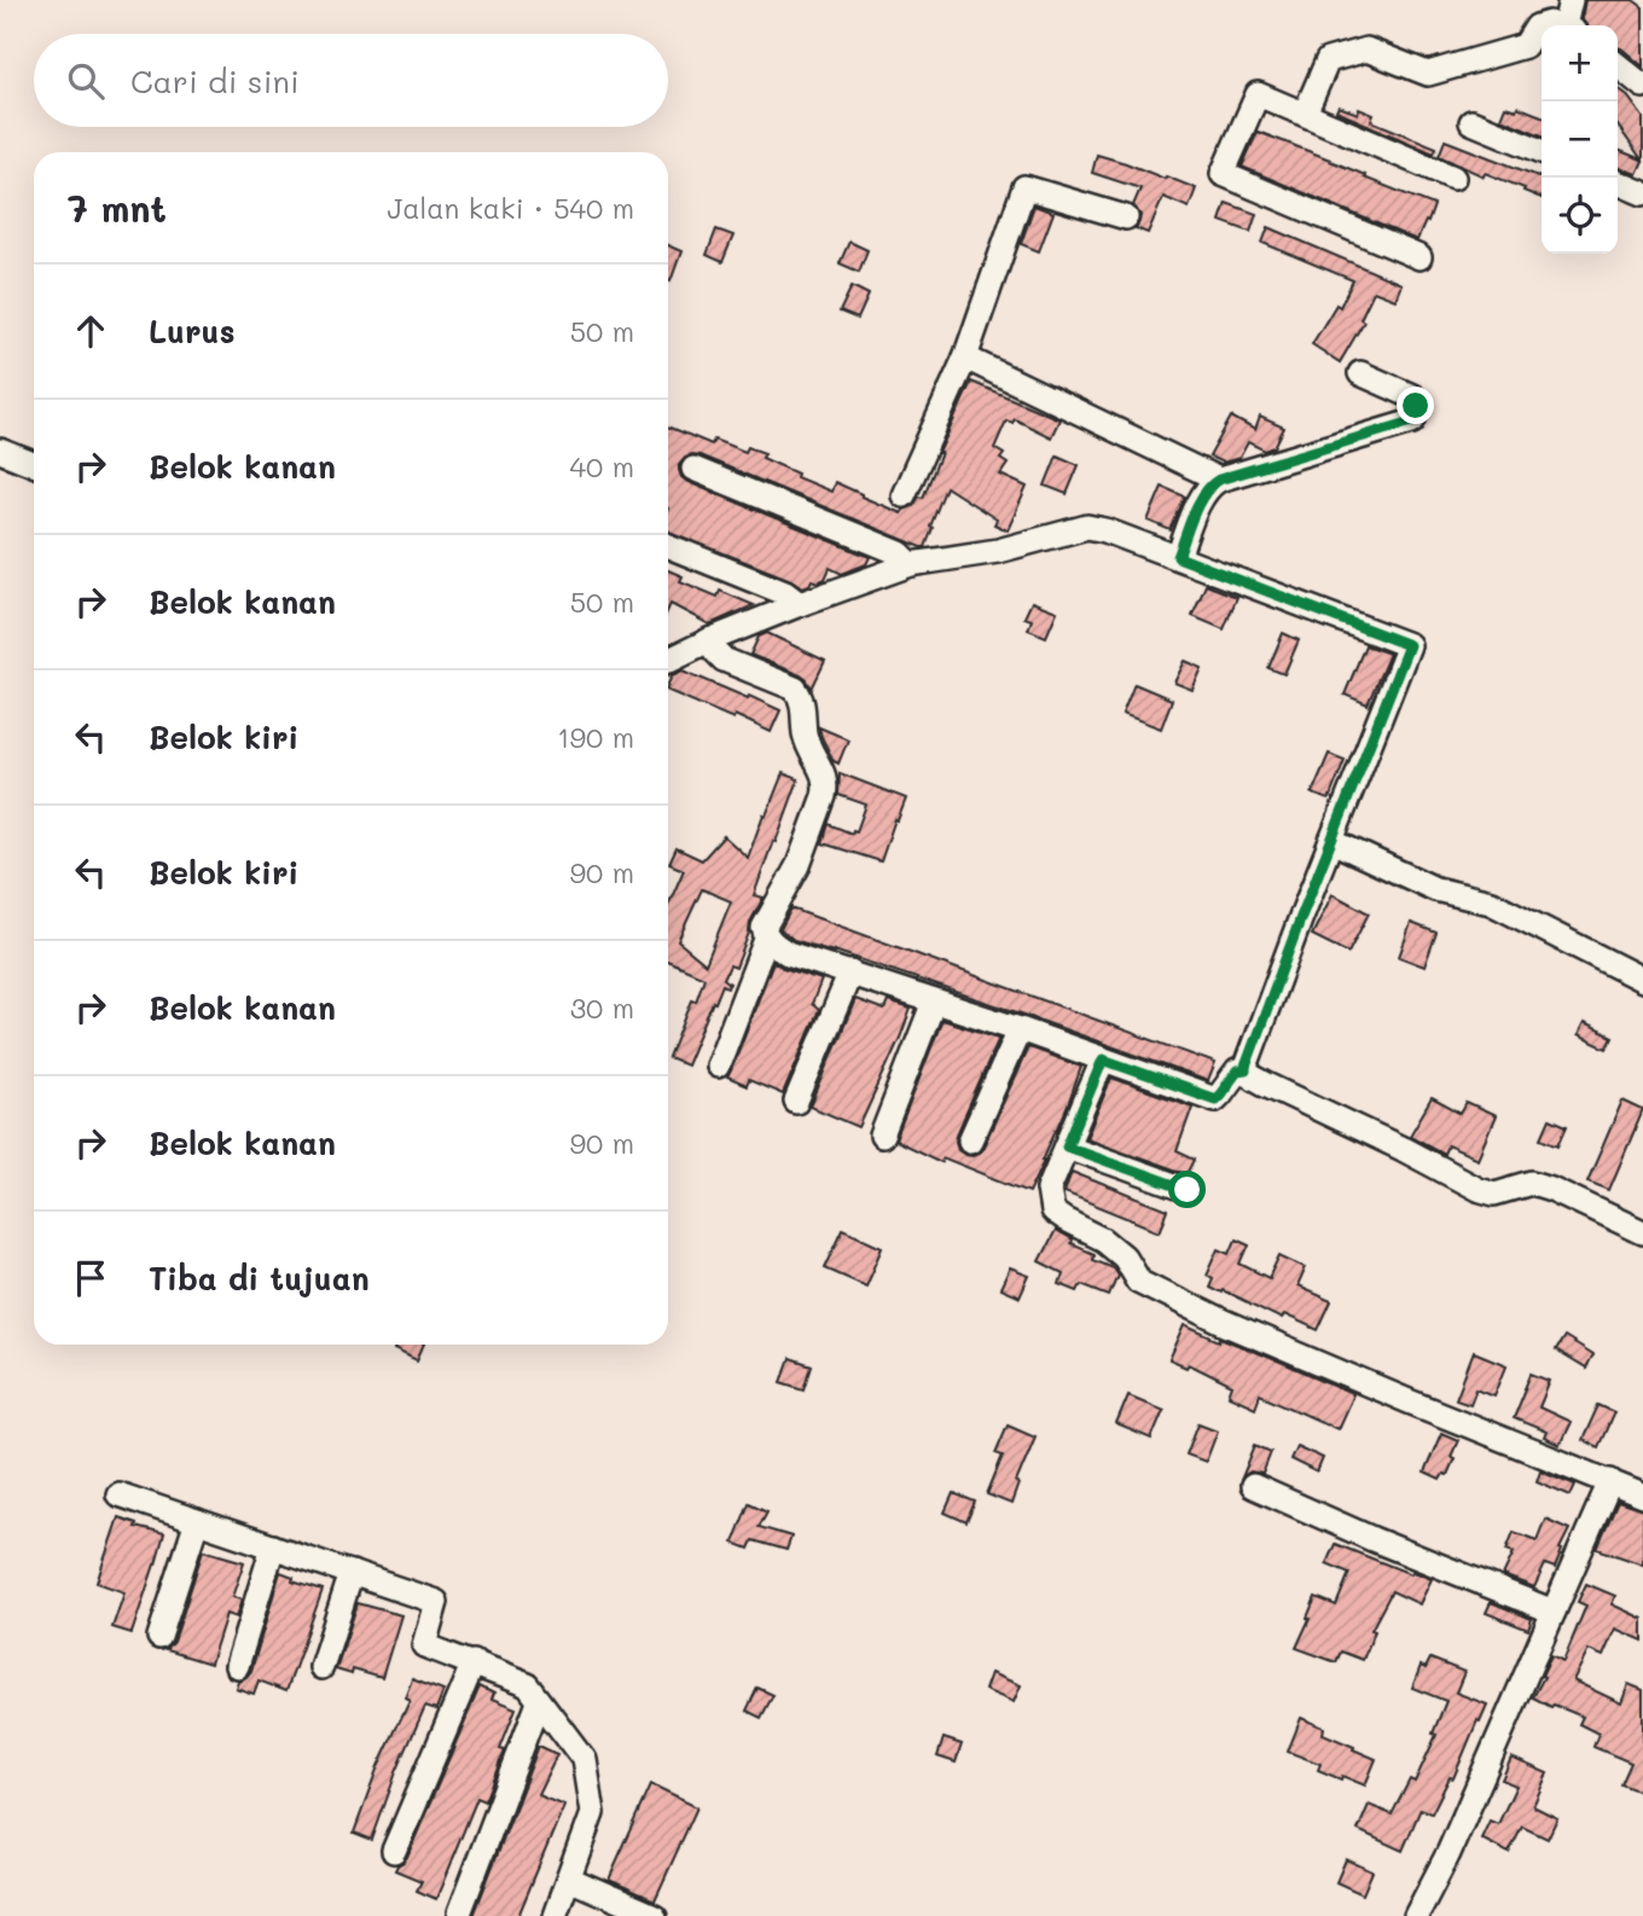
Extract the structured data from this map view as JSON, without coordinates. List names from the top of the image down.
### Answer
{
  "page": {
    "map_buttons": ["+", "−"],
    "search": "Cari di sini",
    "heading": ["7 mnt", "Jalan kaki · 540 m"],
    "list": [
      ["Lurus", "50 m"],
      ["Belok kanan", "40 m"],
      ["Belok kanan", "50 m"],
      ["Belok kiri", "190 m"],
      ["Belok kiri", "90 m"],
      ["Belok kanan", "30 m"],
      ["Belok kanan", "90 m"],
      "Tiba di tujuan"
    ]
  }
}
